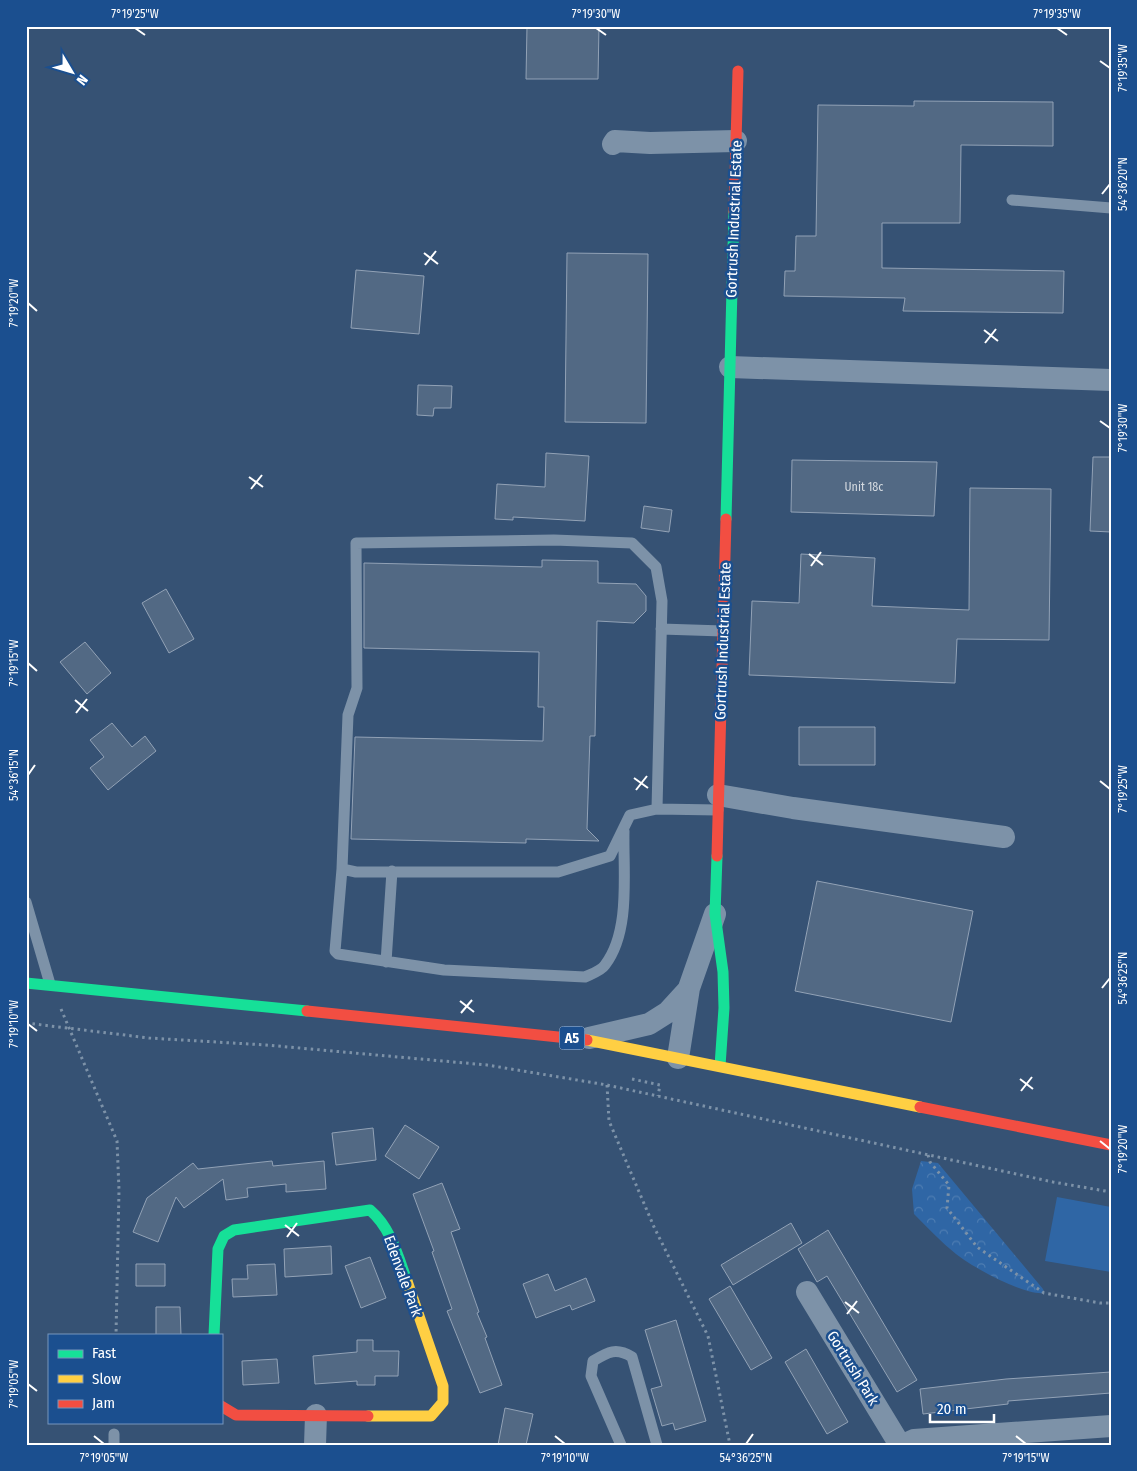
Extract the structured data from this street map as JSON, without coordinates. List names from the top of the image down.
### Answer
{
  "streets": {
    "main road": ["Gortrush Industrial Estate", "A5", "Edenvale Park"],
    "street": ["Gortrush Park"]
  },
  "crossings": [
    ["Gortrush Industrial Estate", "A5"]
  ],
  "house_numbers": ["Unit 18c"],
  "legend": ["Fast", "Slow", "Jam"],
  "scale_bar": "20 m",
  "north": "bottom right",
  "coordinates": [
    "7°19'25\"W",
    "7°19'30\"W",
    "7°19'35\"W",
    "54°36'20\"N",
    "7°19'20\"W",
    "7°19'15\"W",
    "54°36'15\"N",
    "54°36'25\"N",
    "7°19'10\"W",
    "7°19'05\"W"
  ]
}
